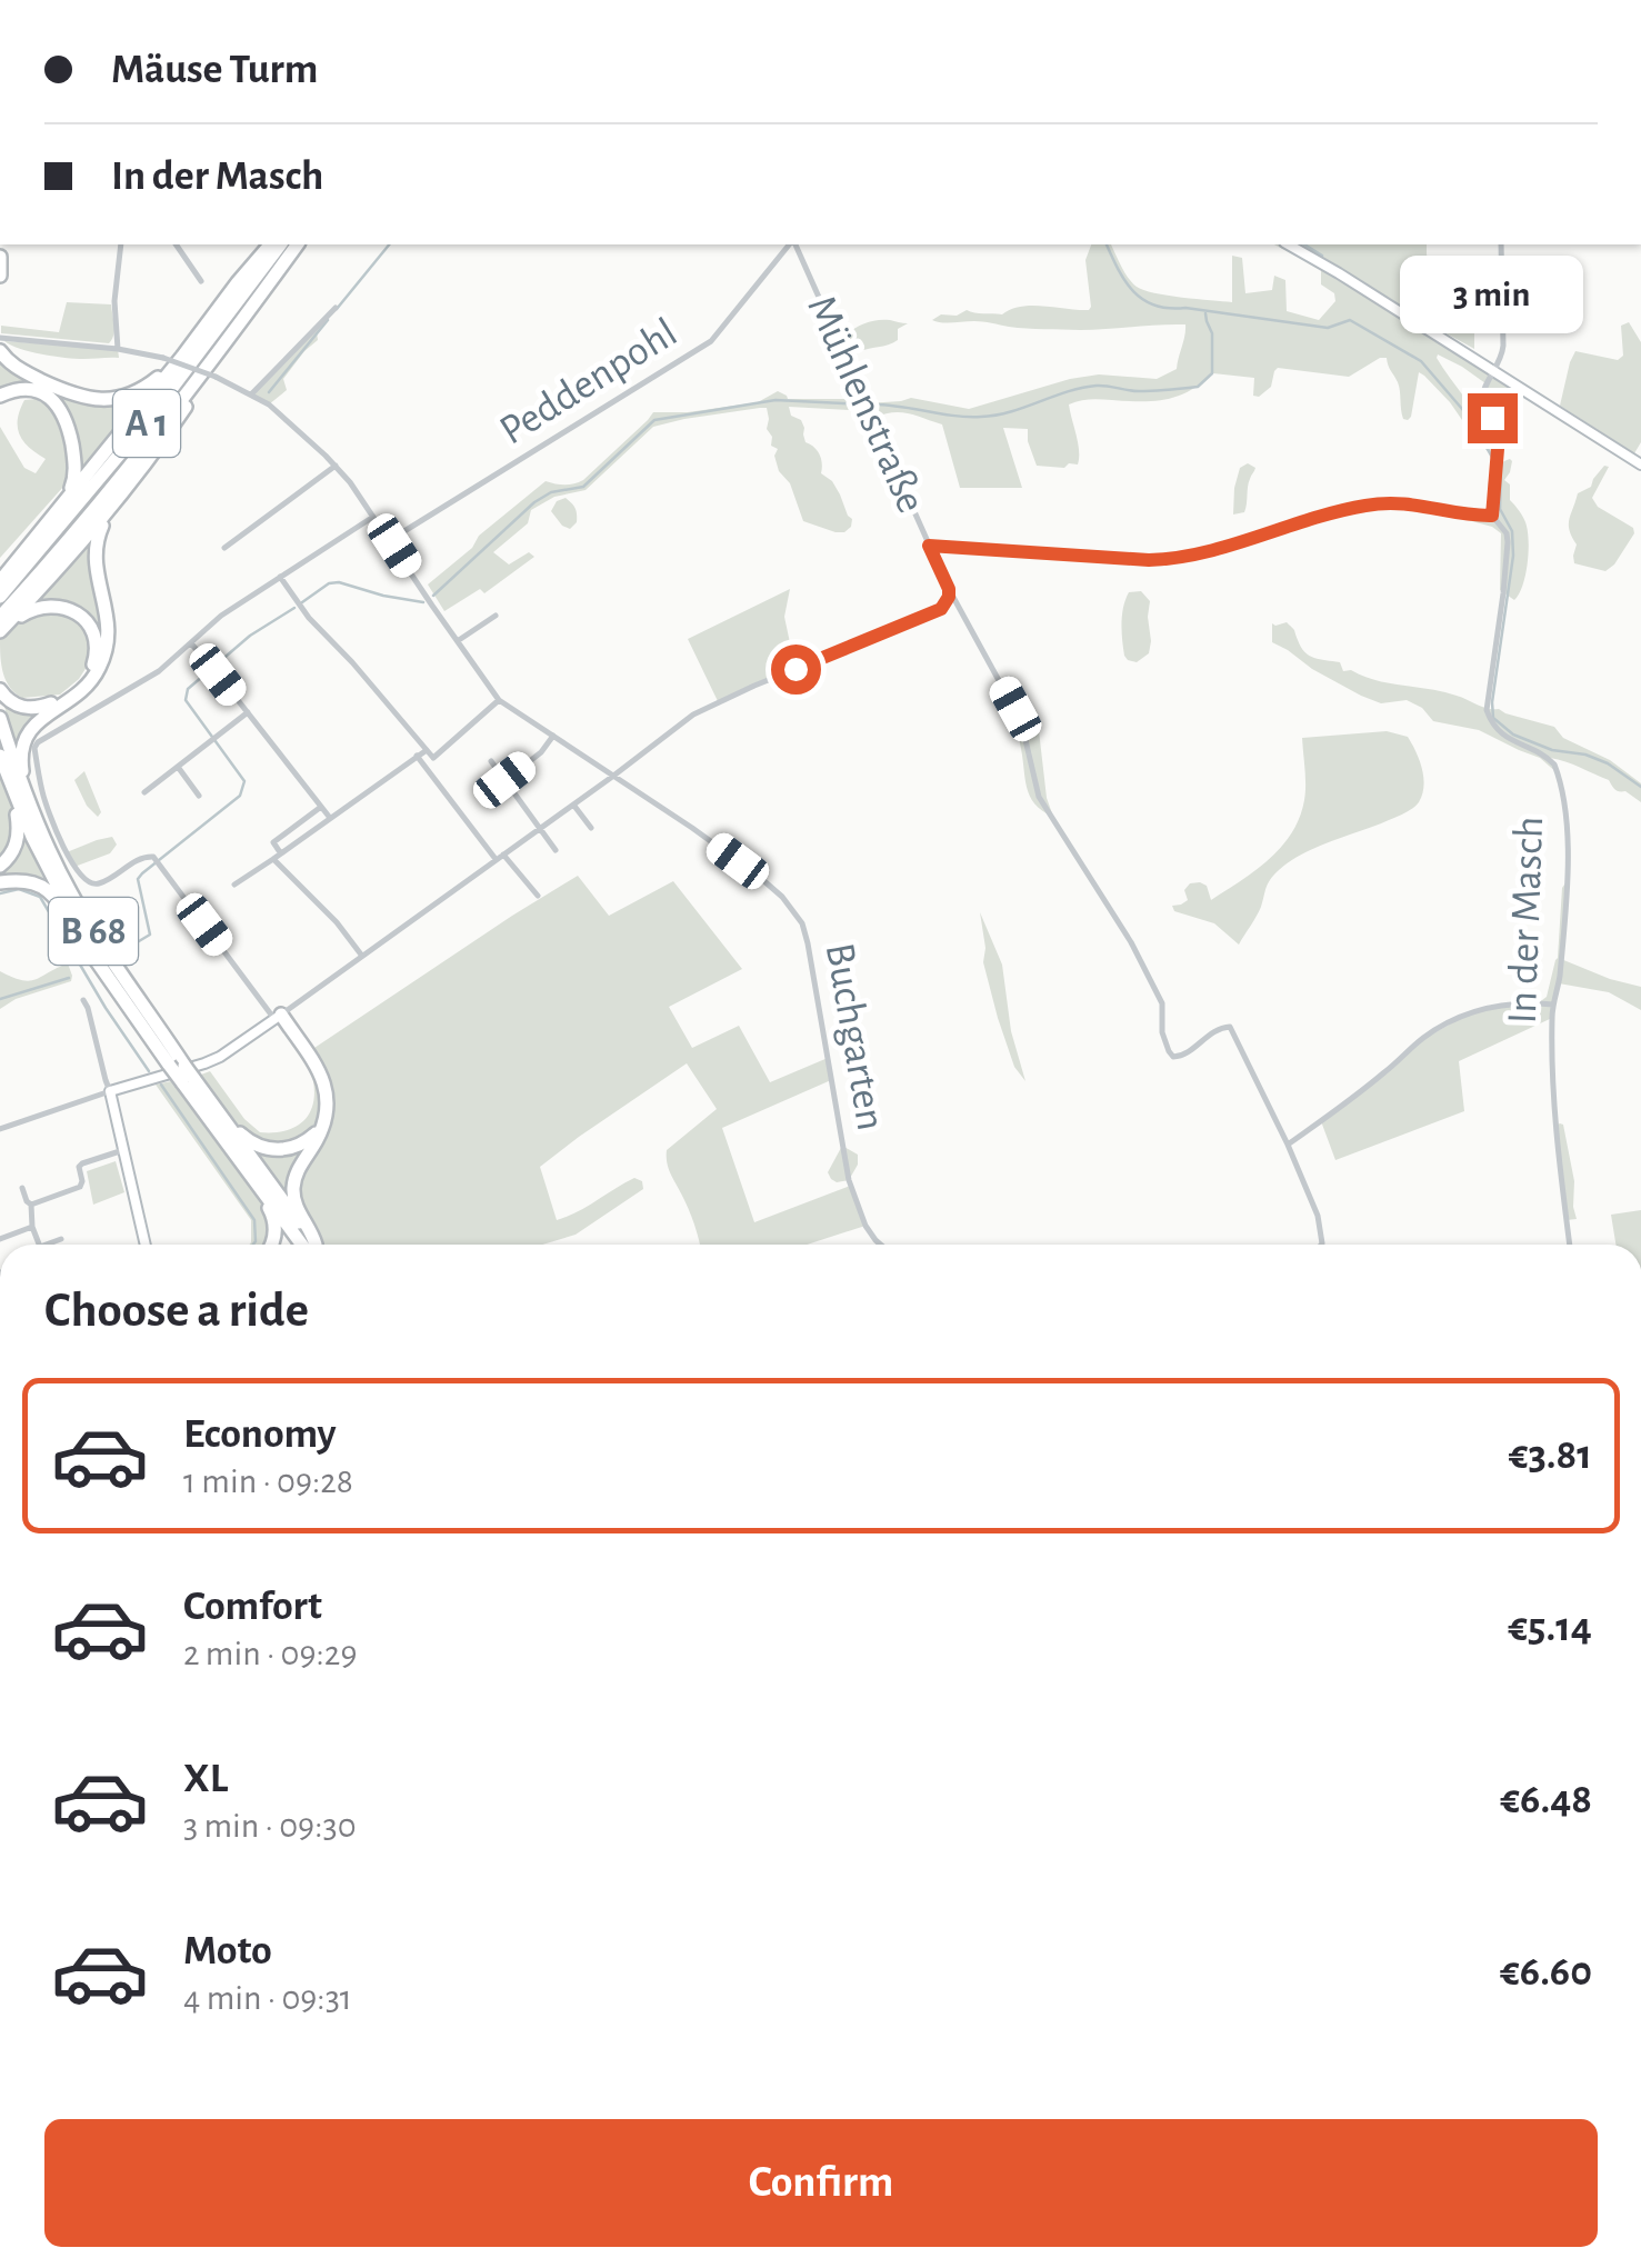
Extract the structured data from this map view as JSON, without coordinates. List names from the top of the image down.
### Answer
{
  "streets": {
    "highway": ["A 1", "B 68"],
    "street": [
      "Peddenpohl",
      "Mühlenstraße",
      "In der Masch",
      "Buchgarten"
    ]
  },
  "page": {
    "banner": ["Mäuse Turm", "In der Masch"],
    "bubble": "3 min",
    "heading": "Choose a ride",
    "list": [
      {
        "name": "Economy",
        "note": "1 min · 09:28",
        "value": "€3.81"
      },
      {
        "name": "Comfort",
        "note": "2 min · 09:29",
        "value": "€5.14"
      },
      {
        "name": "XL",
        "note": "3 min · 09:30",
        "value": "€6.48"
      },
      {
        "name": "Moto",
        "note": "4 min · 09:31",
        "value": "€6.60"
      }
    ],
    "buttons": "Confirm"
  }
}
